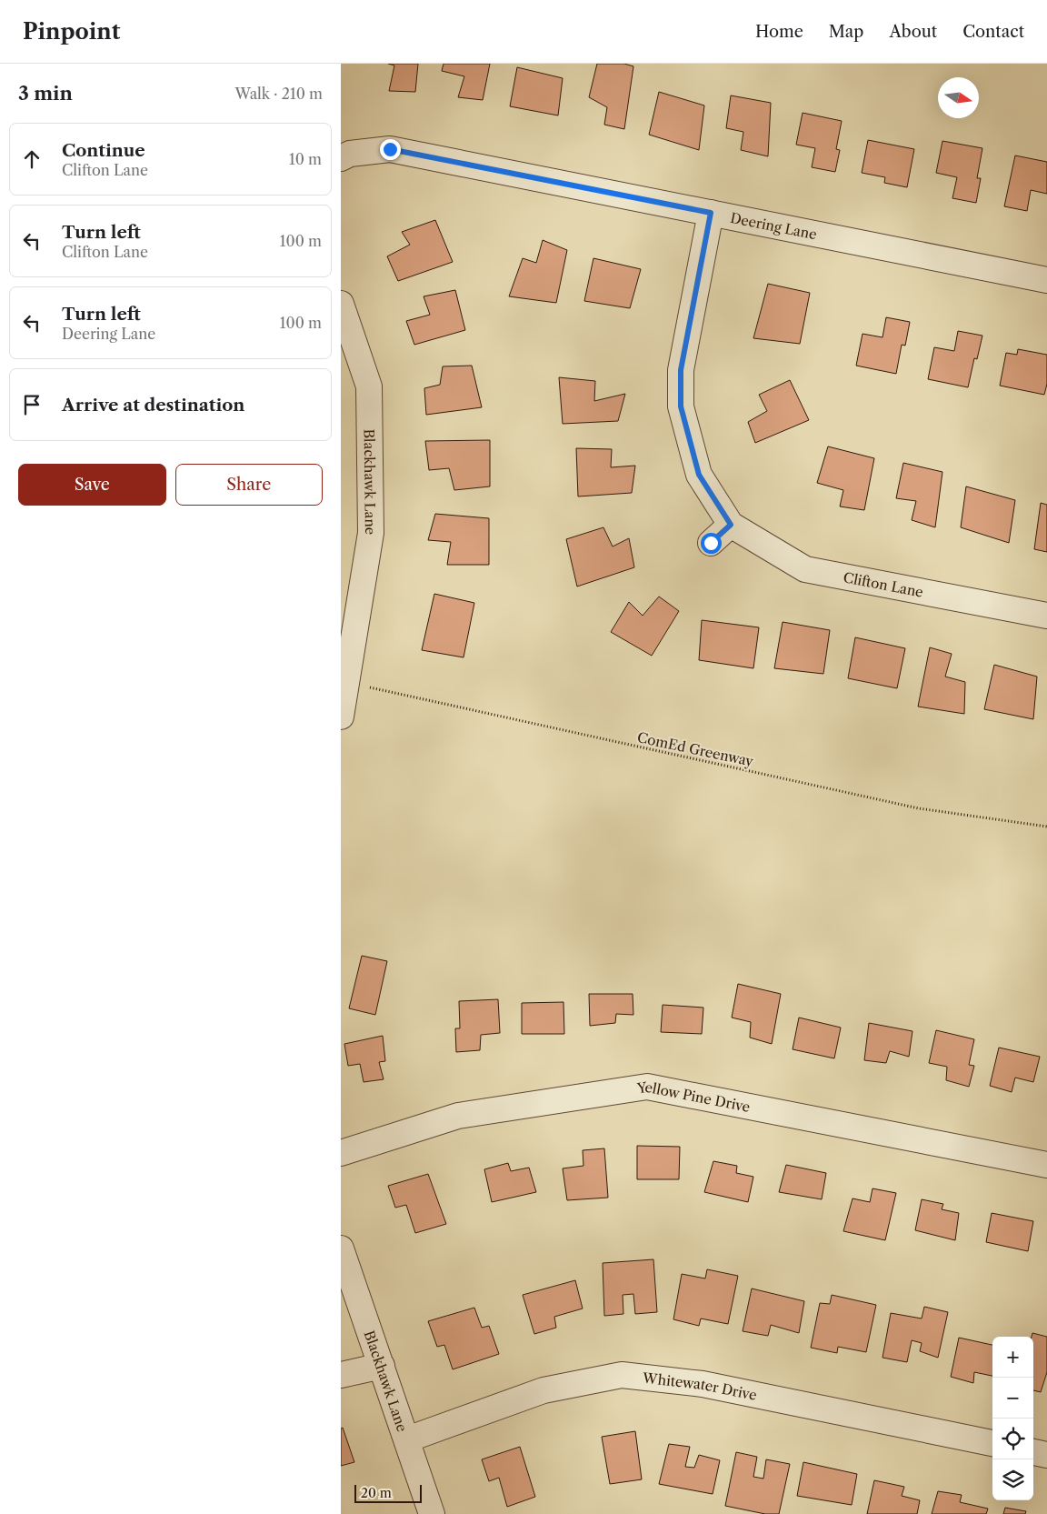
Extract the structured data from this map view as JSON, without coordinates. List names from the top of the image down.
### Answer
{
  "streets": {
    "street": [
      "Deering Lane",
      "Blackhawk Lane",
      "Clifton Lane",
      "Yellow Pine Drive",
      "Whitewater Drive"
    ],
    "path": ["ComEd Greenway"]
  },
  "crossings": [
    ["Deering Lane", "Clifton Lane"],
    ["Blackhawk Lane", "ComEd Greenway"],
    ["Blackhawk Lane", "Whitewater Drive"]
  ],
  "scale_bar": "20 m",
  "north": "right",
  "page": {
    "header": "Pinpoint",
    "nav": [
      "Home",
      "Map",
      "About",
      "Contact"
    ],
    "heading": ["3 min", "Walk · 210 m"],
    "list": [
      ["Continue", "Clifton Lane", "10 m"],
      ["Turn left", "Clifton Lane", "100 m"],
      ["Turn left", "Deering Lane", "100 m"],
      "Arrive at destination"
    ],
    "buttons": ["Save", "Share"],
    "map_buttons": ["+", "−"],
    "scale": "20 m"
  }
}
